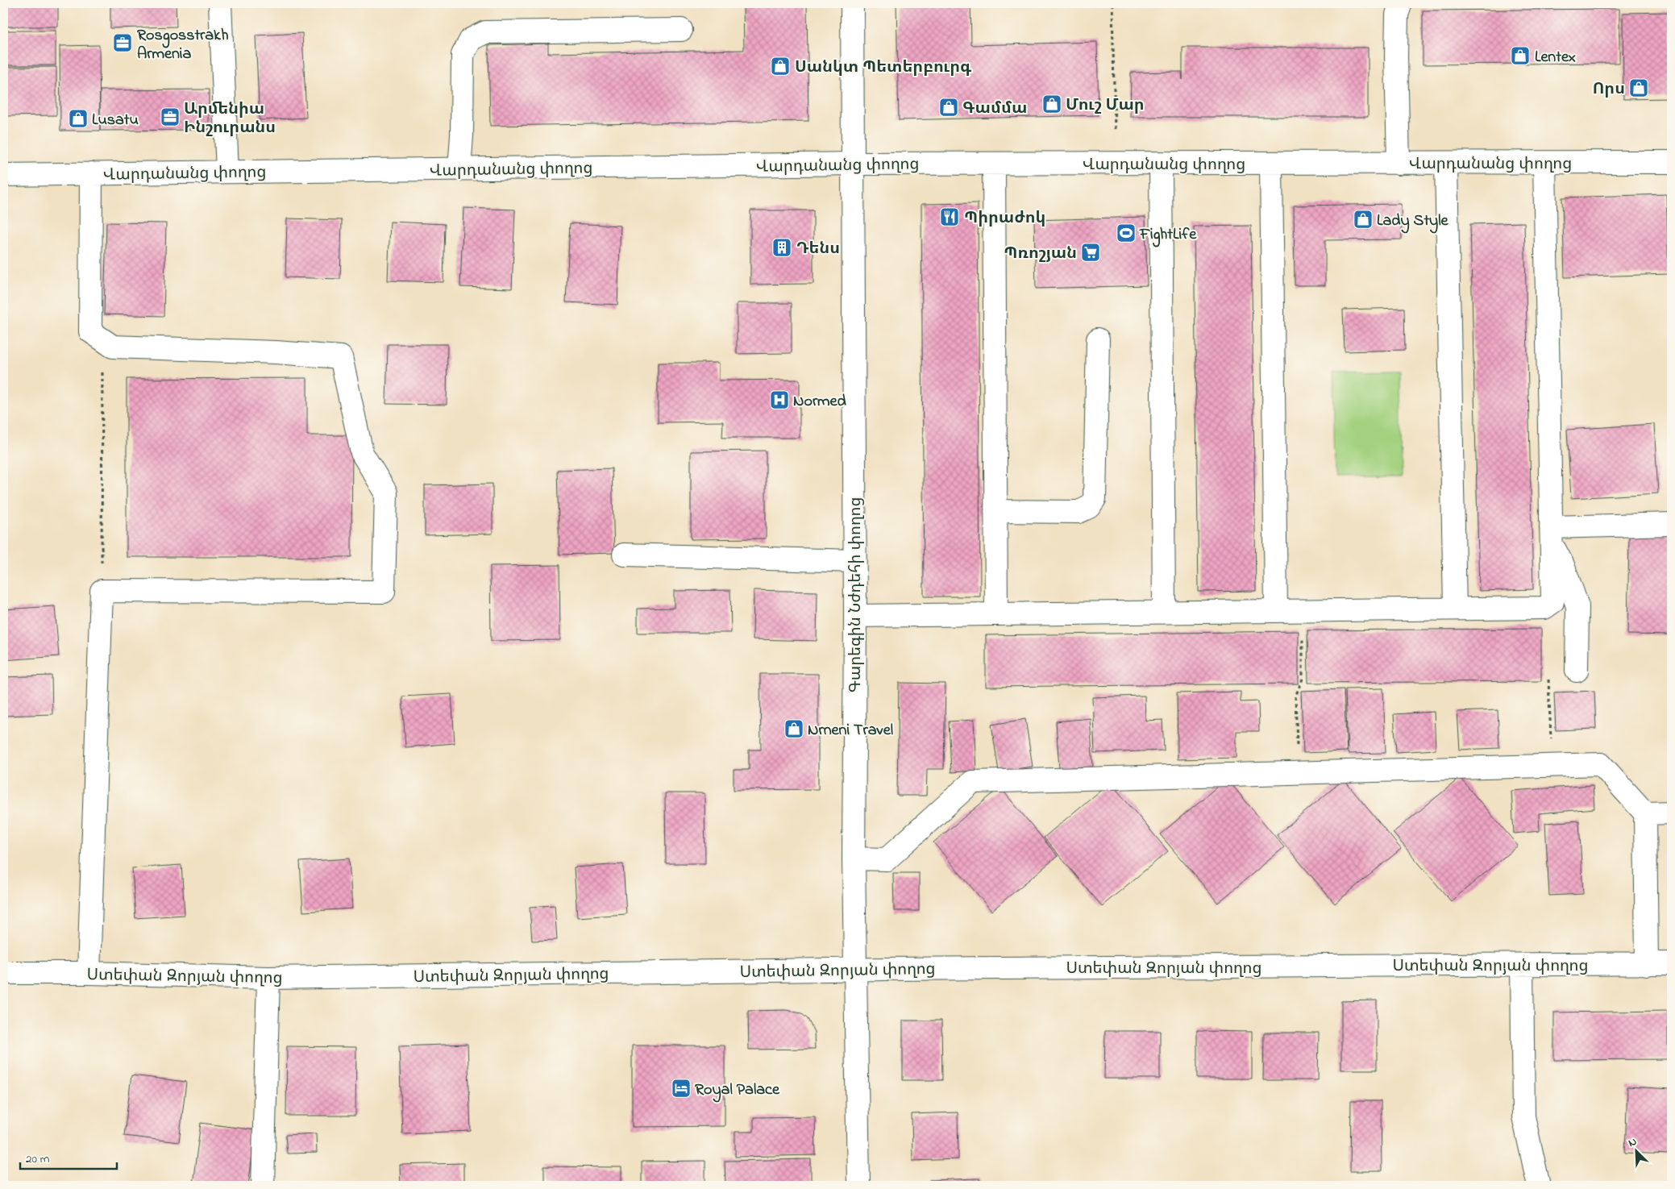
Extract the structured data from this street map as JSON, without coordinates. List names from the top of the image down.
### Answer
{
  "streets": {
    "street": ["Վարդանանց փողոց", "Գարեգին Նժդեհի փողոց", "Ստեփան Զորյան փողոց"]
  },
  "crossings": [
    ["Վարդանանց փողոց", "Գարեգին Նժդեհի փողոց"],
    ["Գարեգին Նժդեհի փողոց", "Ստեփան Զորյան փողոց"]
  ],
  "places": {
    "office": ["Rosgosstrakh Armenia", "Արմենիա Ինշուրանս"],
    "shop": [
      "Lentex",
      "Սանկտ Պետերբուրգ",
      "Որս",
      "Մուշ Մար",
      "Գամմա",
      "Lusatu",
      "Lady Style",
      "Nrneni Travel"
    ],
    "restaurant": ["Պիրաժոկ"],
    "sports": ["FightLife"],
    "building": ["Դենս"],
    "supermarket": ["Պռոշյան"],
    "hospital": ["Normed"],
    "hotel": ["Royal Palace"]
  },
  "scale_bar": "20 m",
  "north": "top left"
}
